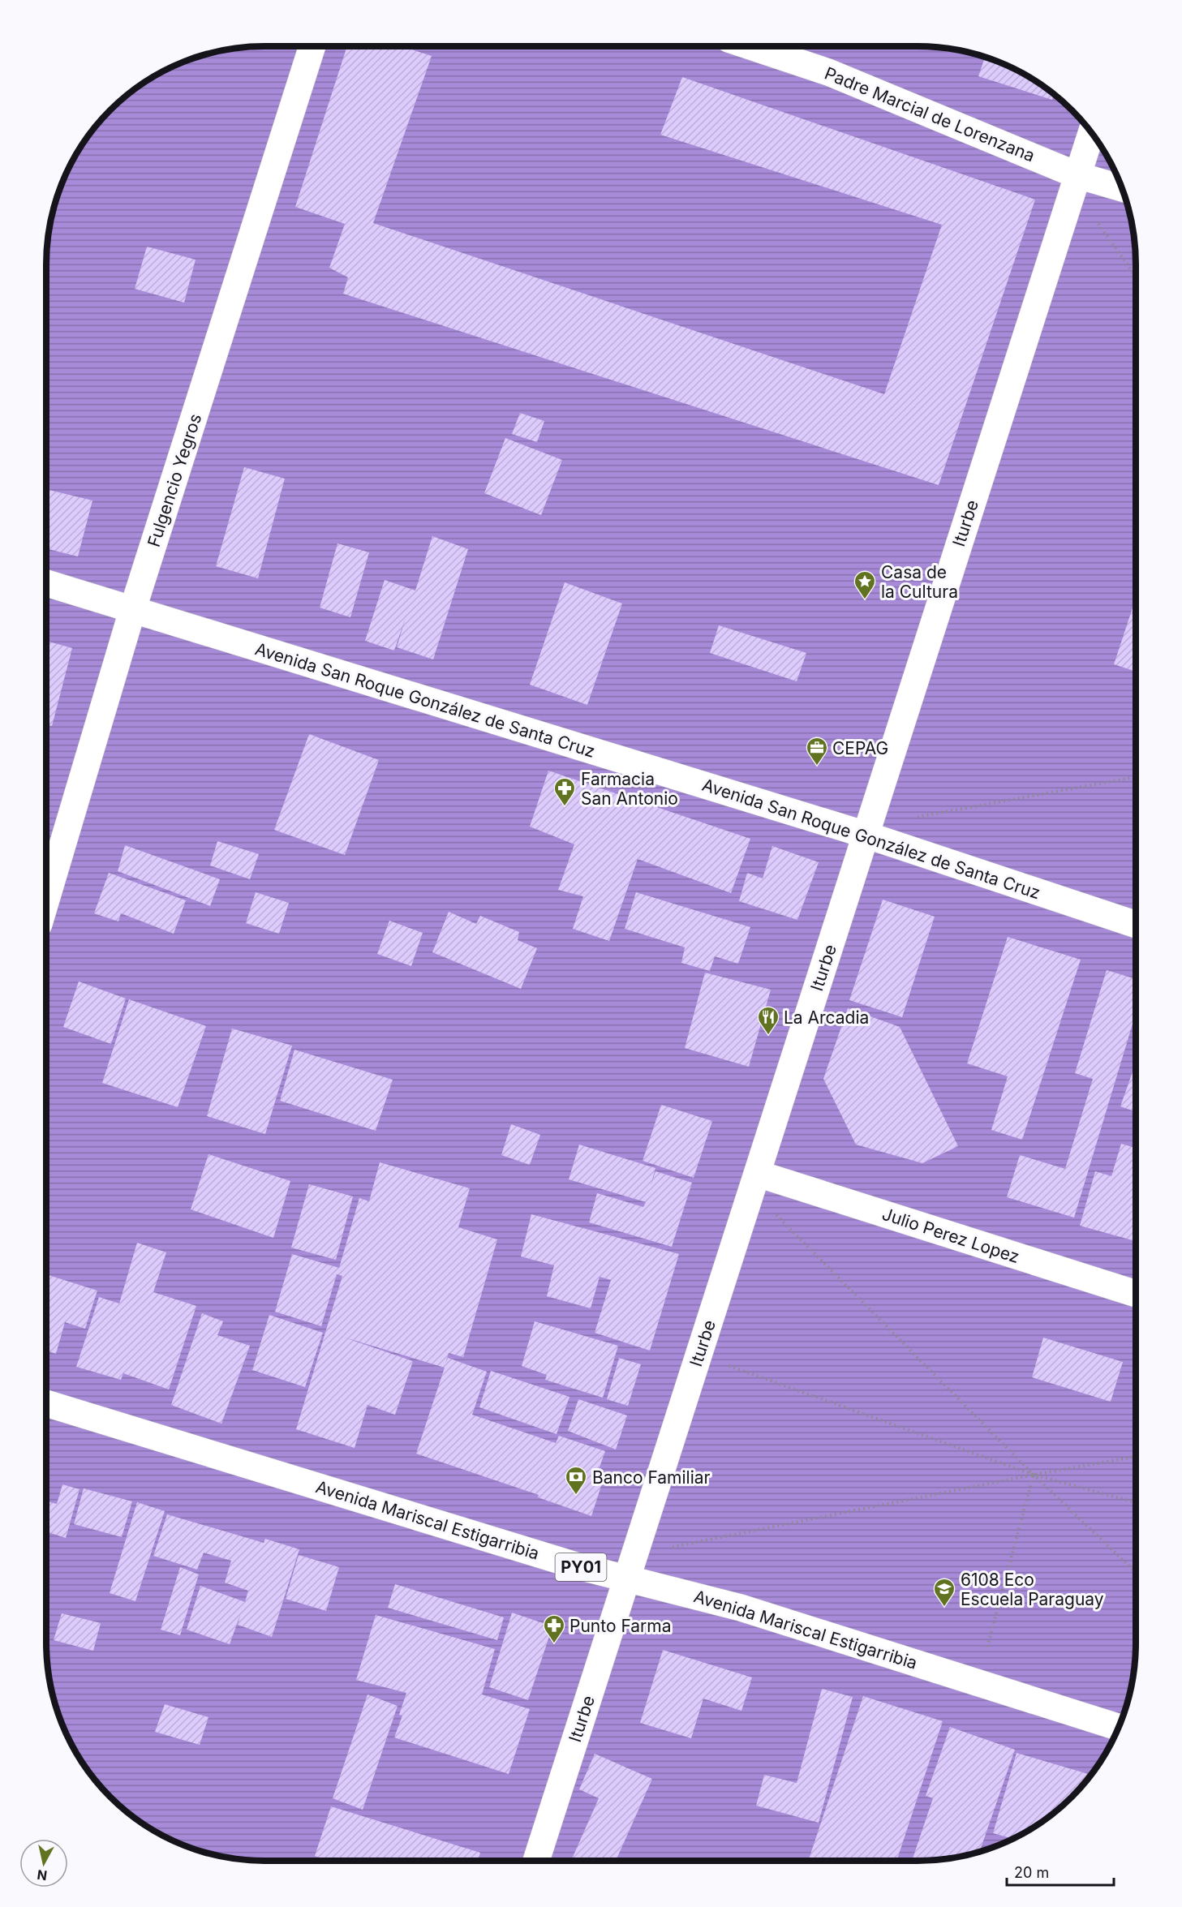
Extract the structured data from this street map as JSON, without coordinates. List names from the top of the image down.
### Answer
{
  "streets": {
    "main road": [
      "Padre Marcial de Lorenzana",
      "Fulgencio Yegros",
      "Iturbe",
      "Avenida San Roque González de Santa Cruz",
      "Julio Perez Lopez",
      "Avenida Mariscal Estigarribia",
      "PY01"
    ]
  },
  "crossings": [
    ["Padre Marcial de Lorenzana", "Iturbe"],
    ["Fulgencio Yegros", "Avenida San Roque González de Santa Cruz"],
    ["Iturbe", "Avenida San Roque González de Santa Cruz"],
    ["Iturbe", "Julio Perez Lopez"],
    ["Iturbe", "Avenida Mariscal Estigarribia"]
  ],
  "places": {
    "place": ["Casa de la Cultura"],
    "office": ["CEPAG"],
    "pharmacy": ["Farmacia San Antonio", "Punto Farma"],
    "restaurant": ["La Arcadia"],
    "bank": ["Banco Familiar"],
    "school or university": ["6108 Eco Escuela Paraguay"]
  },
  "scale_bar": "20 m",
  "north": "bottom"
}
